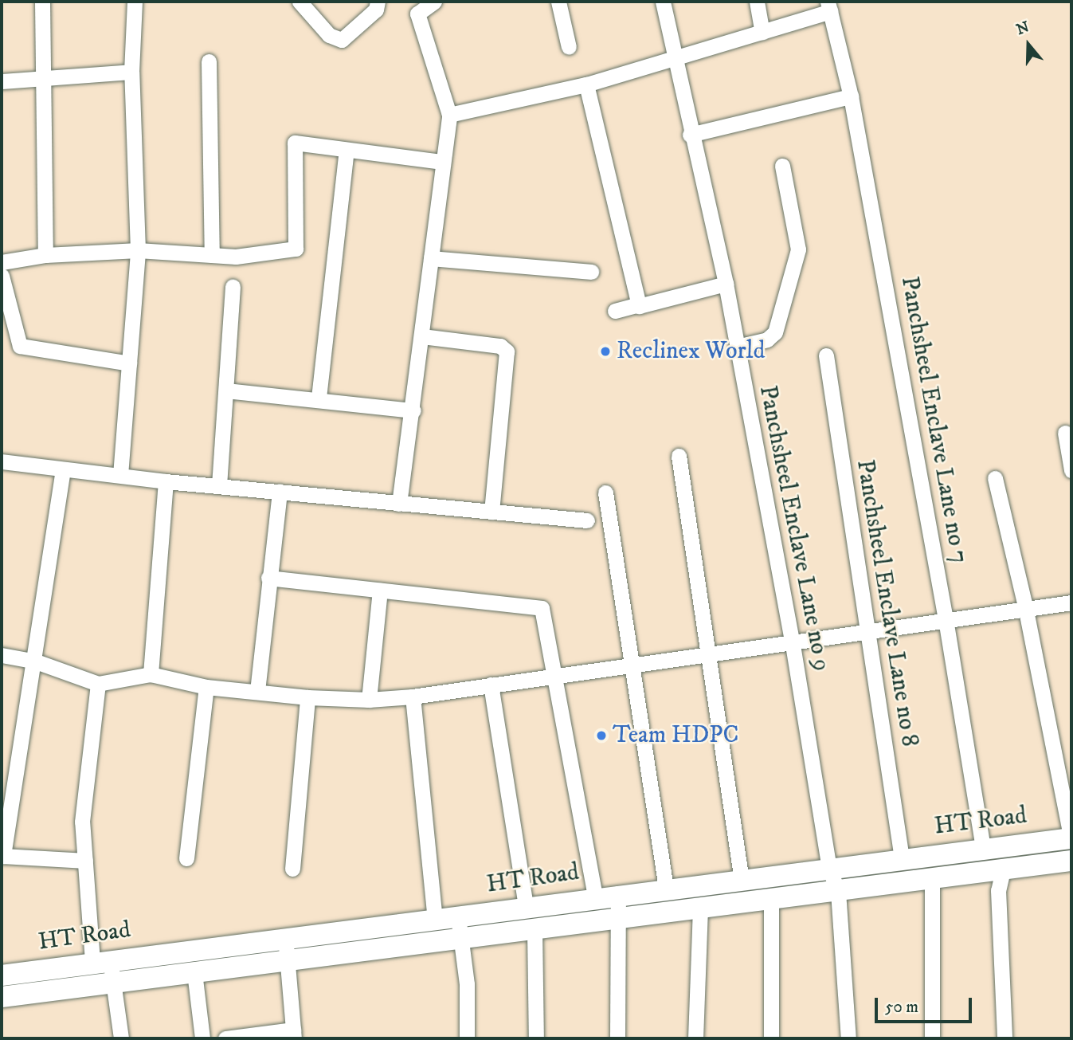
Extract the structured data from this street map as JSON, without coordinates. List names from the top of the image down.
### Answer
{
  "streets": {
    "street": [
      "Panchsheel Enclave Lane no 7",
      "Panchsheel Enclave Lane no 9",
      "Panchsheel Enclave Lane no 8",
      "HT Road"
    ]
  },
  "crossings": [
    ["Panchsheel Enclave Lane no 7", "HT Road"],
    ["Panchsheel Enclave Lane no 9", "HT Road"],
    ["Panchsheel Enclave Lane no 8", "HT Road"]
  ],
  "places": ["Reclinex World", "Team HDPC"],
  "scale_bar": "50 m",
  "north": "top"
}
